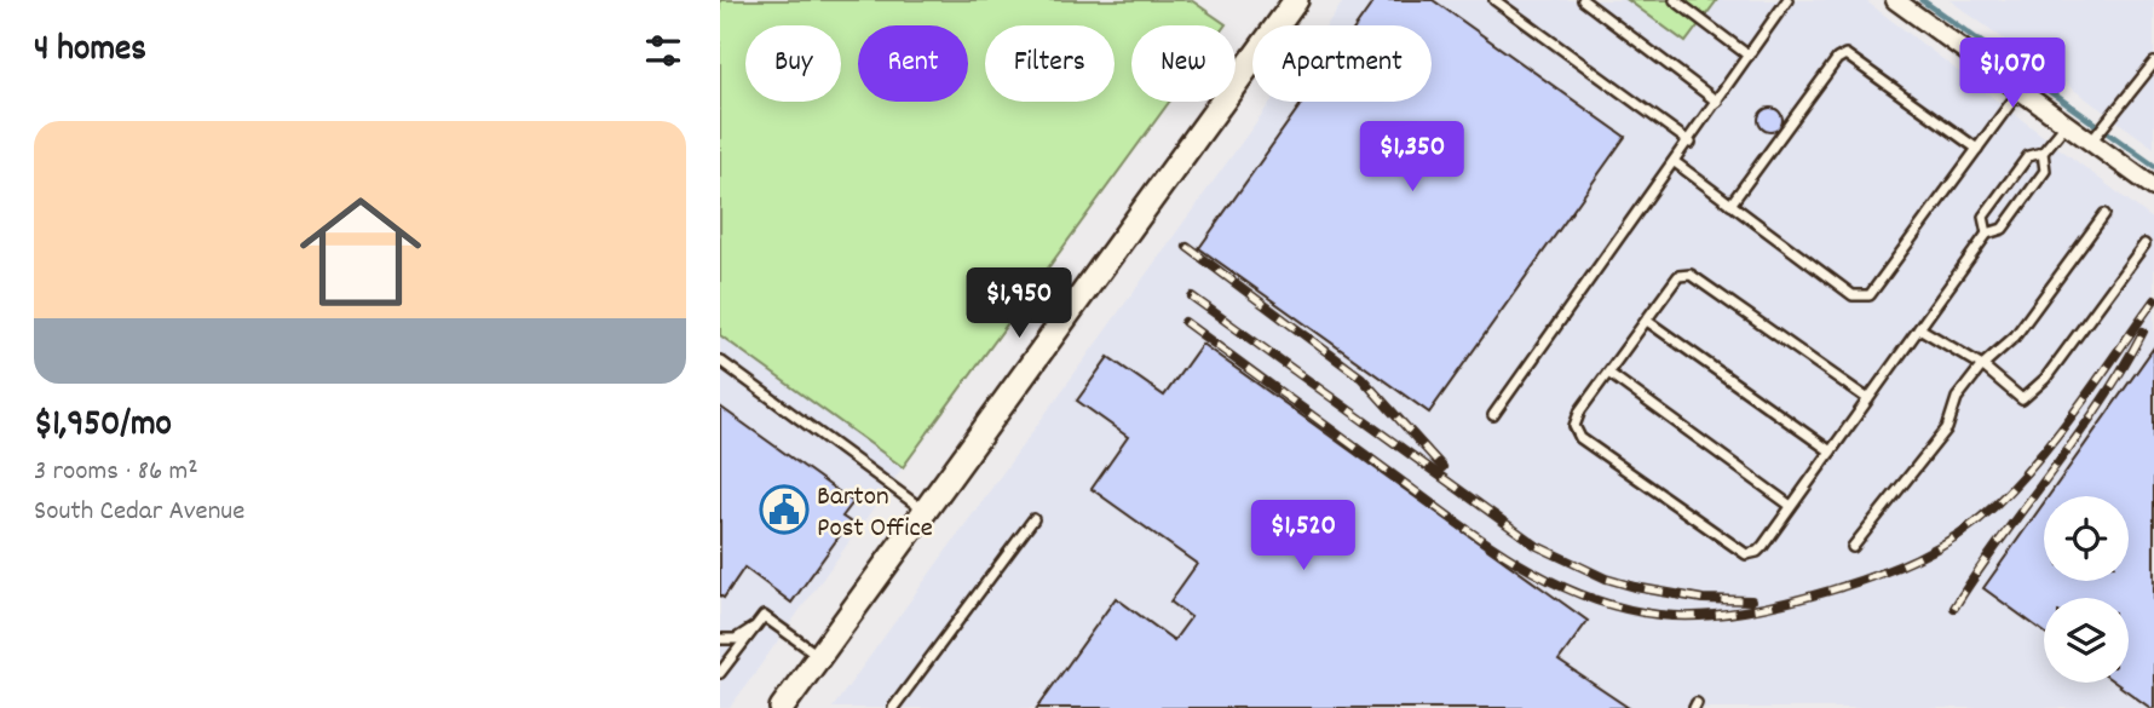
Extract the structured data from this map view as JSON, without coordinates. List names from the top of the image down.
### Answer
{
  "places": {
    "public building": ["Barton Post Office"]
  },
  "page": {
    "heading": "4 homes",
    "chip": [
      "Buy",
      "Rent",
      "Filters",
      "New",
      "Apartment"
    ],
    "price": [
      "$1,070",
      "$1,350",
      "$1,950",
      "$1,520"
    ],
    "list": [
      {
        "name": "$1,950/mo",
        "note": "3 rooms · 86 m² · South Cedar Avenue"
      }
    ]
  }
}
